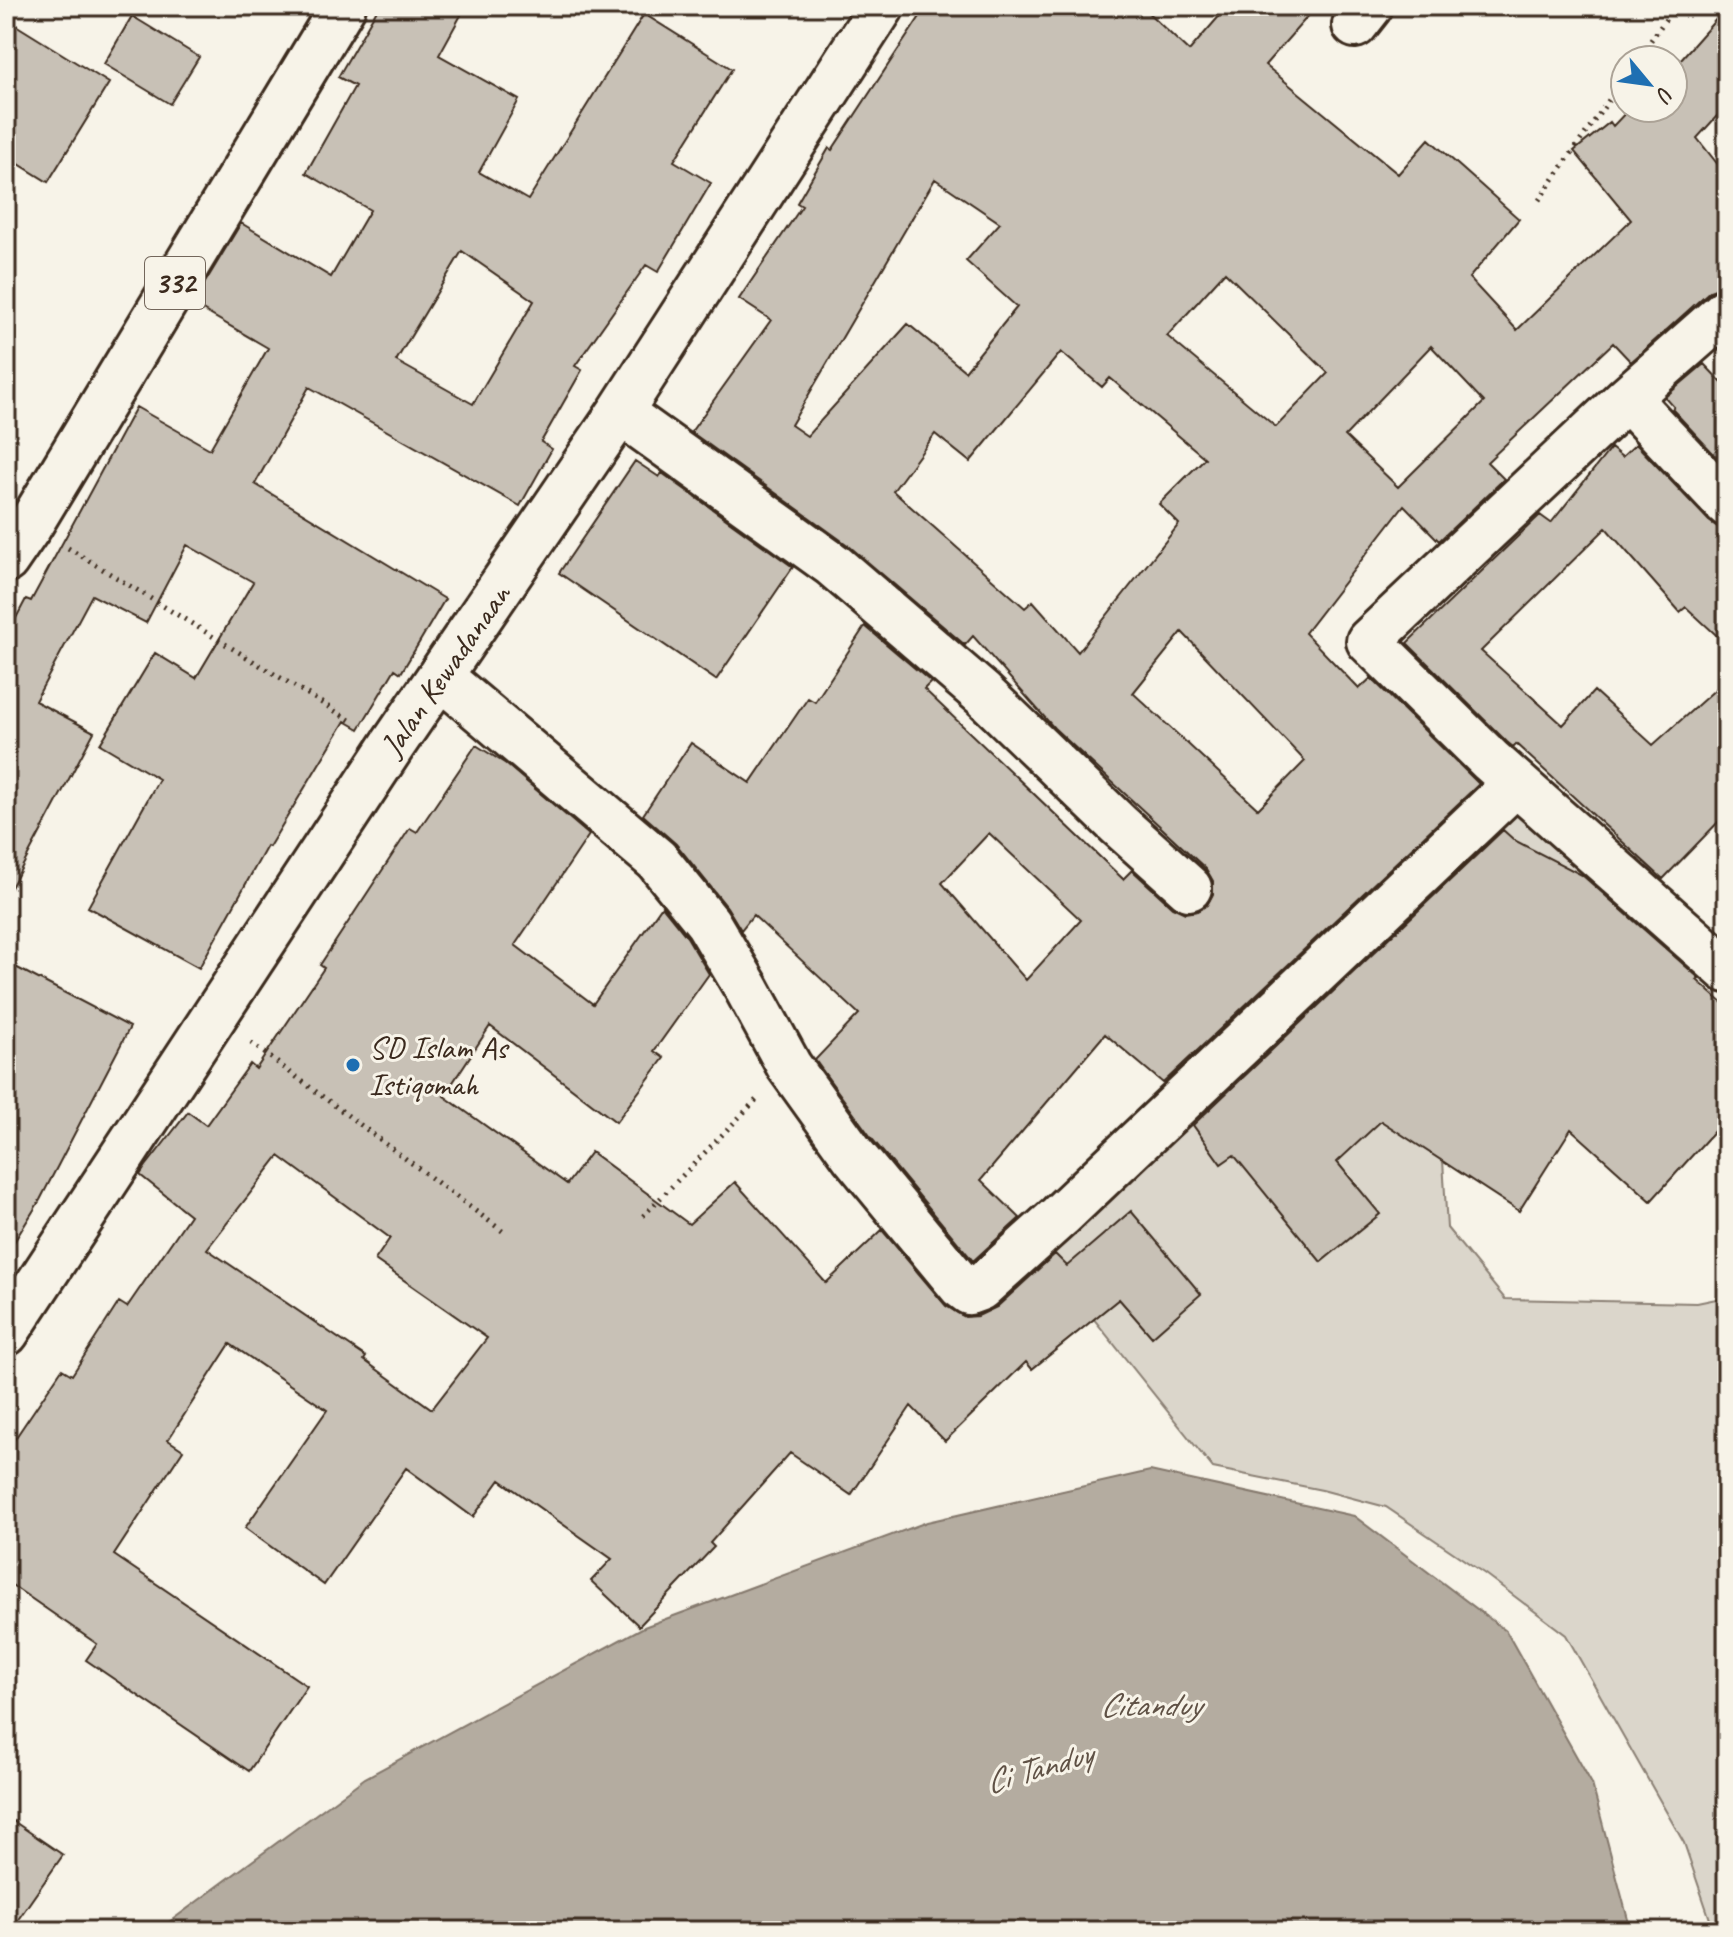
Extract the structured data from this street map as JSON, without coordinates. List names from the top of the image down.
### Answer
{
  "streets": {
    "street": ["332", "Jalan Kewadanaan"]
  },
  "water": ["Citanduy", "Ci Tanduy"],
  "places": ["SD Islam As Istiqomah"],
  "north": "bottom right"
}
